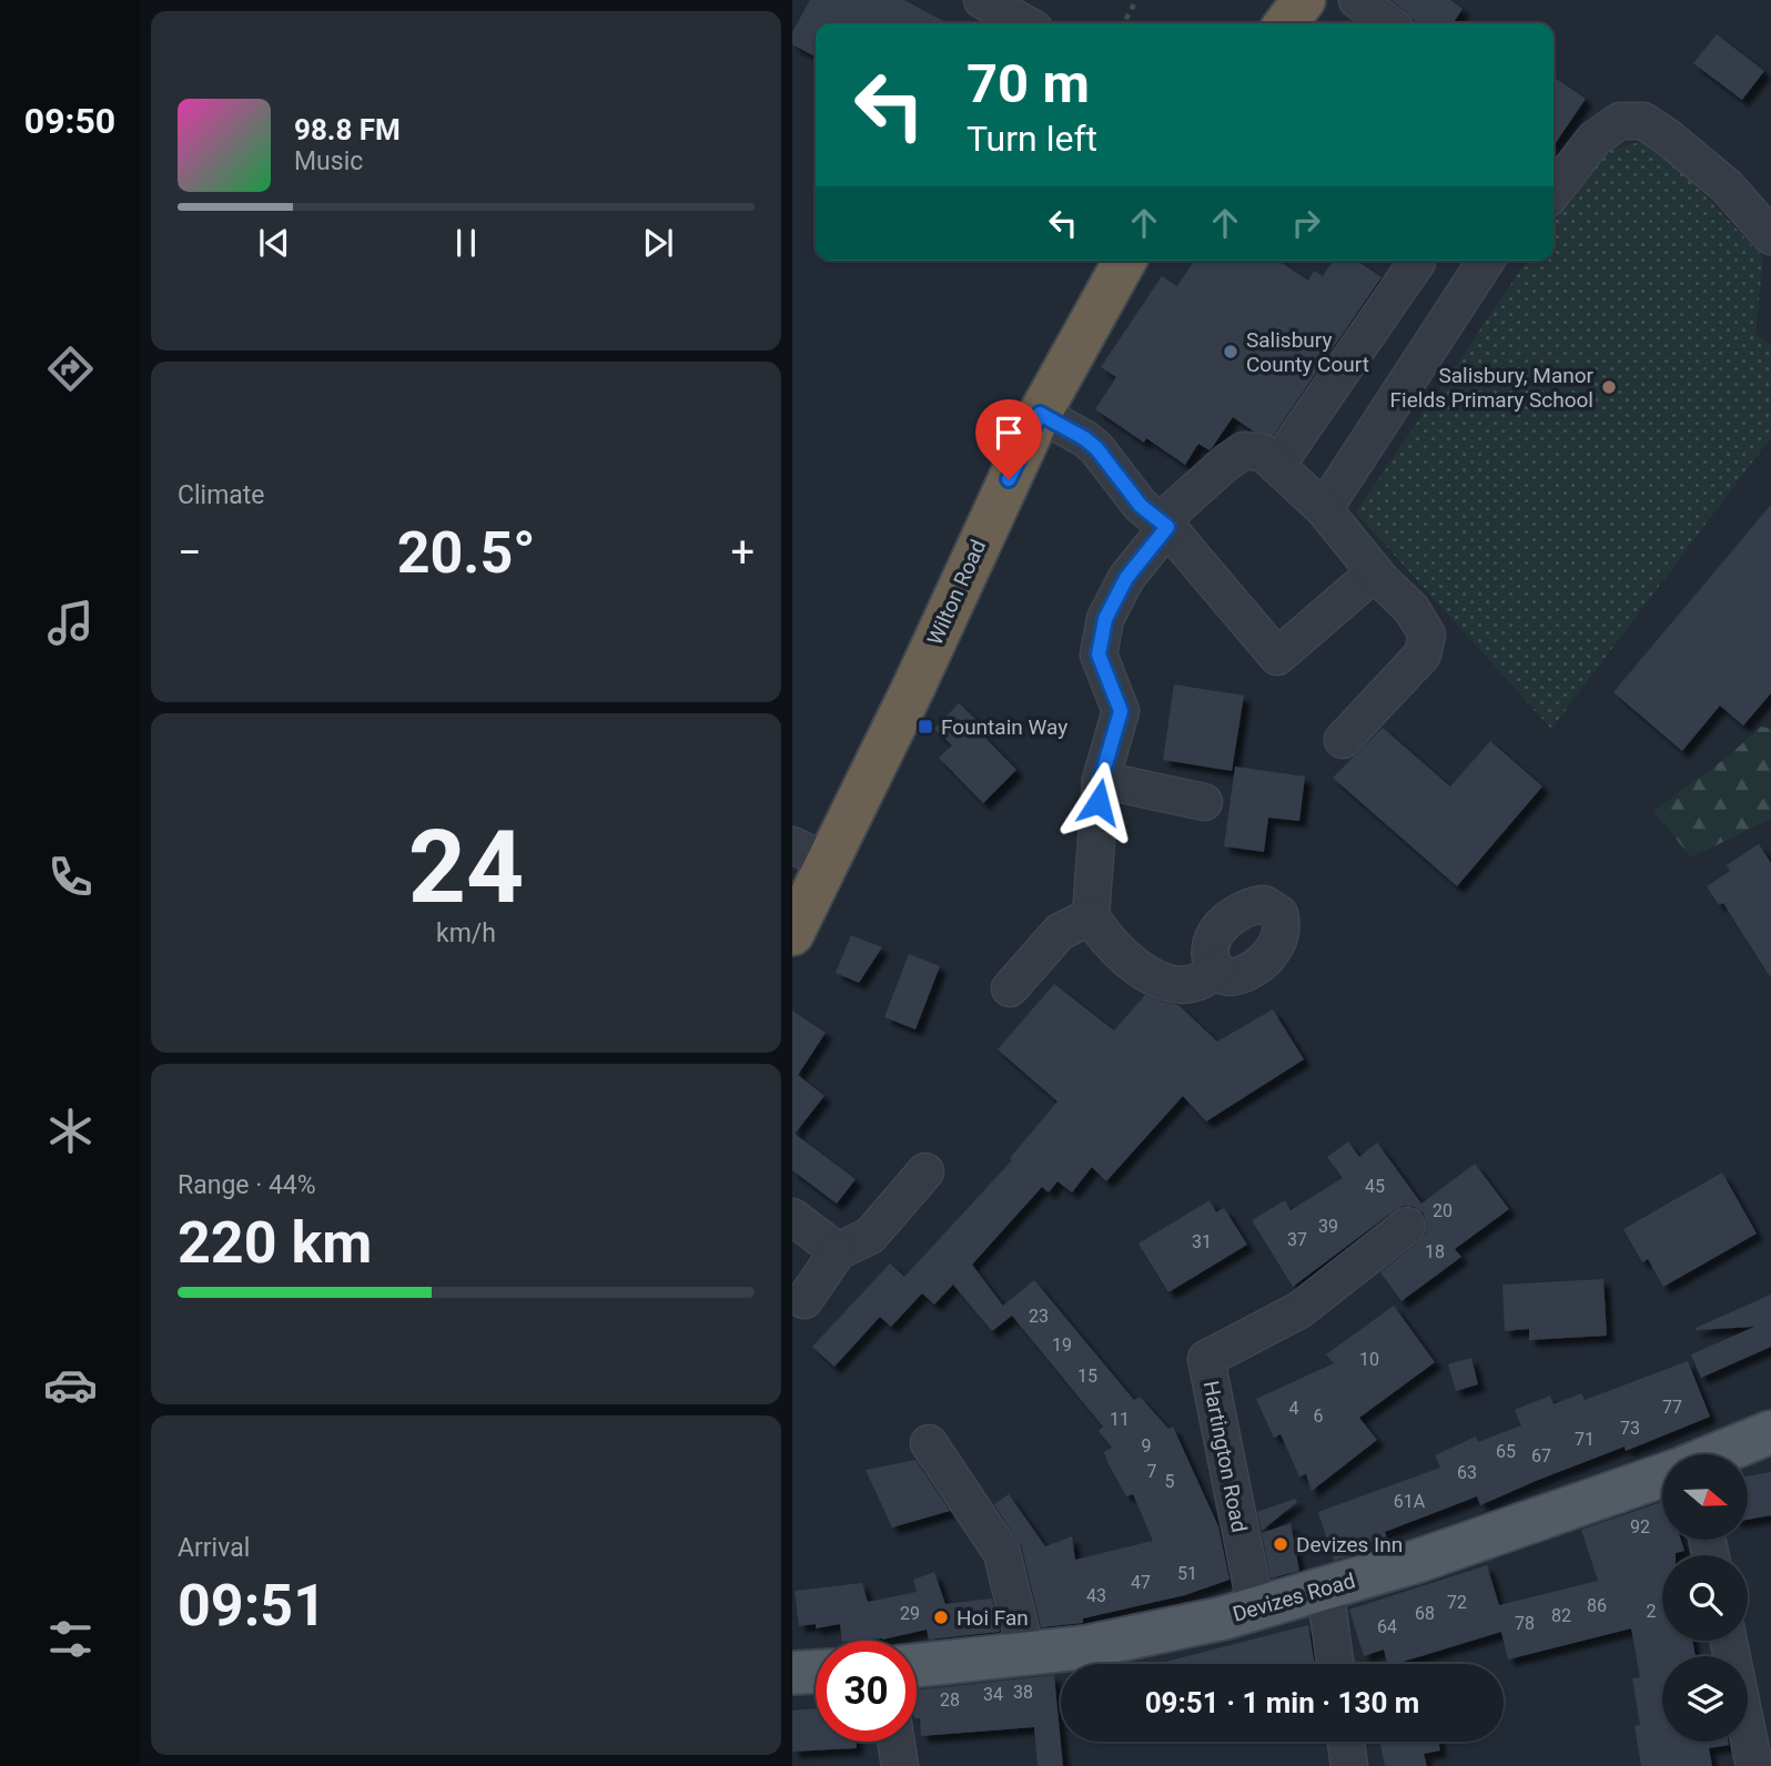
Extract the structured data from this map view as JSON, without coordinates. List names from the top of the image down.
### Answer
{
  "streets": {
    "highway": ["Wilton Road"],
    "main road": ["Devizes Road"],
    "street": ["Hartington Road"]
  },
  "crossings": [
    ["Hartington Road", "Devizes Road"]
  ],
  "places": {
    "other": [
      "Salisbury County Court",
      "Salisbury, Manor Fields Primary School",
      "Devizes Inn",
      "Hoi Fan"
    ],
    "transit": ["Fountain Way"]
  },
  "house_numbers": [
    "45",
    "20",
    "39",
    "37",
    "31",
    "18",
    "23",
    "19",
    "10",
    "15",
    "77",
    "4",
    "6",
    "11",
    "73",
    "71",
    "9",
    "65",
    "67",
    "7",
    "63",
    "5",
    "61A",
    "92",
    "51",
    "47",
    "43",
    "72",
    "86",
    "2",
    "29",
    "68",
    "82",
    "78",
    "64",
    "38",
    "34",
    "28"
  ],
  "north": "right",
  "page": {
    "tabs": "09:50",
    "turn": ["70 m", "Turn left"],
    "song": ["98.8 FM", "Music"],
    "tile": [
      "Climate",
      ["24", "km/h"],
      ["Range · 44%", "220 km"],
      ["Arrival", "09:51"]
    ],
    "heat": ["−", "20.5°", "+"],
    "limit": "30",
    "trip": "09:51 · 1 min · 130 m"
  }
}
